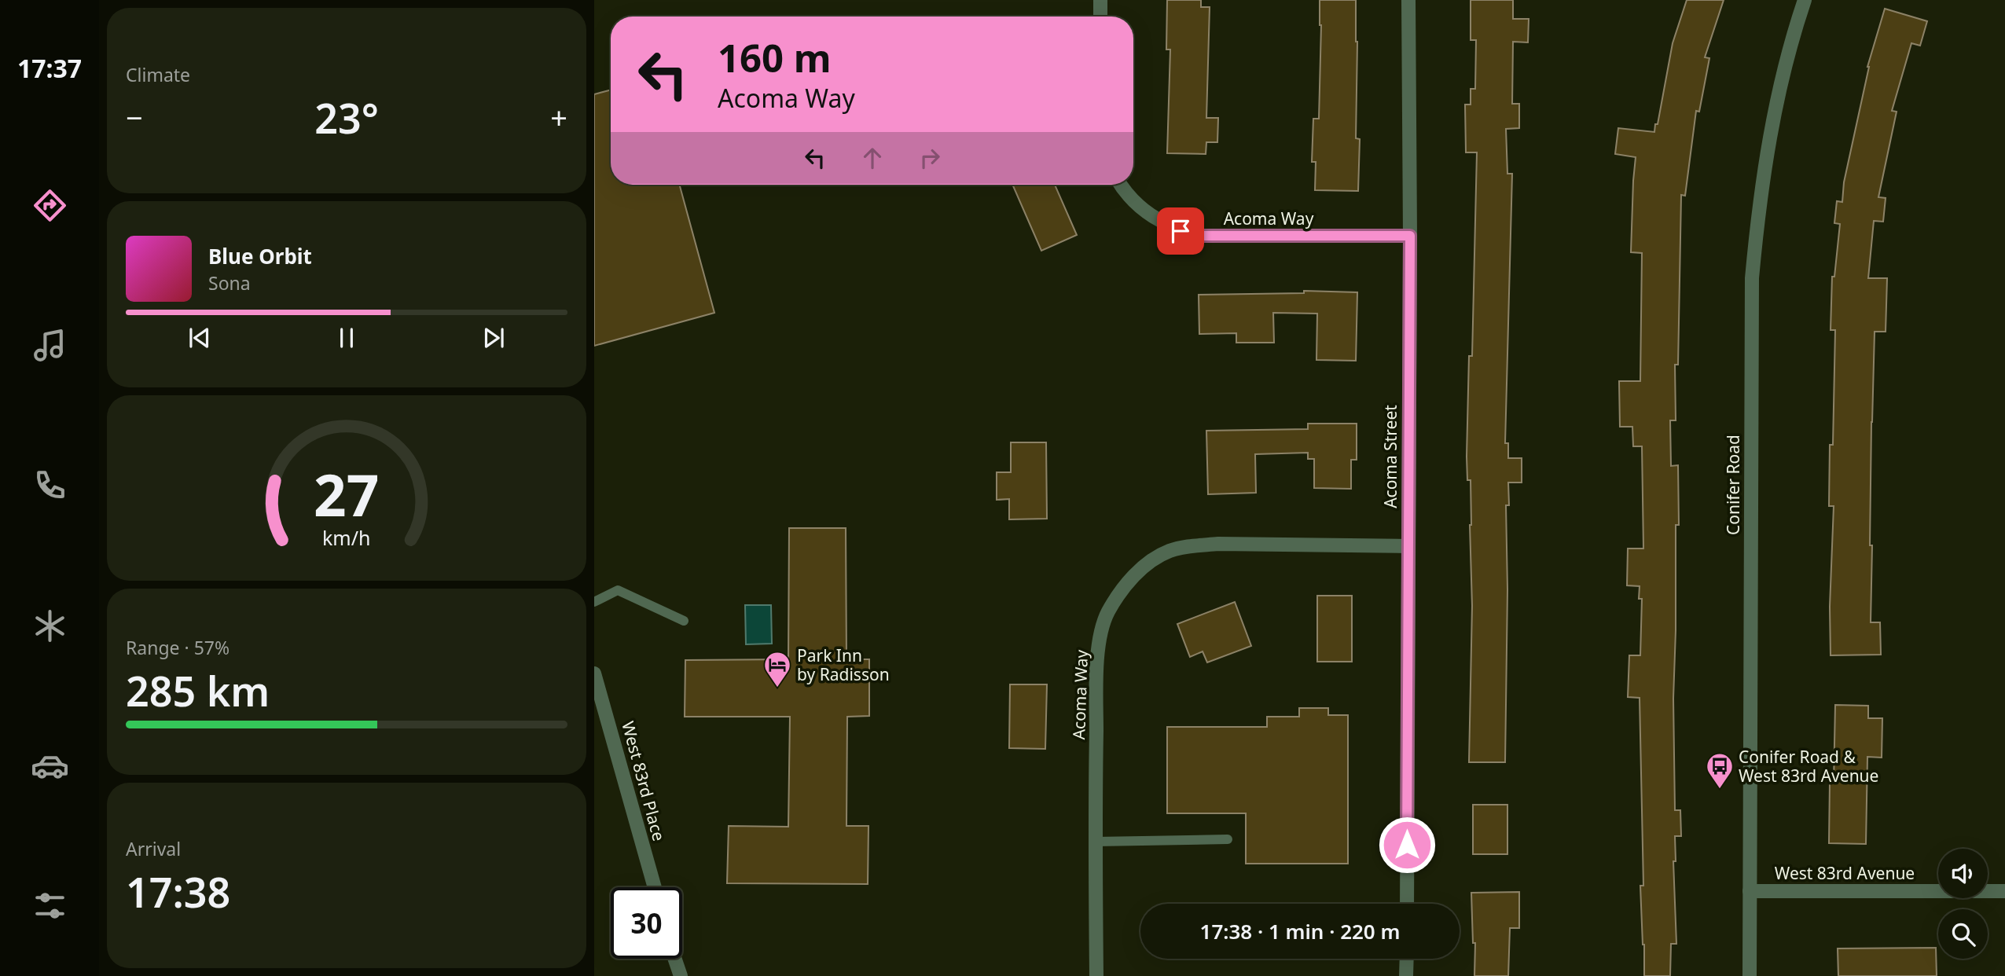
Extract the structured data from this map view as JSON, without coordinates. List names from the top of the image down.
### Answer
{
  "streets": {
    "street": [
      "Acoma Way",
      "Acoma Street",
      "Conifer Road",
      "West 83rd Place",
      "West 83rd Avenue"
    ]
  },
  "crossings": [
    ["Acoma Way", "Acoma Street"],
    ["Conifer Road", "West 83rd Avenue"]
  ],
  "places": {
    "hotel": ["Park Inn by Radisson"],
    "bus stop": ["Conifer Road & West 83rd Avenue"]
  },
  "page": {
    "tabs": "17:37",
    "tile": [
      "Climate",
      ["Range · 57%", "285 km"],
      ["Arrival", "17:38"]
    ],
    "turn": ["160 m", "Acoma Way"],
    "heat": ["−", "23°", "+"],
    "song": ["Blue Orbit", "Sona"],
    "limit": "30",
    "trip": "17:38 · 1 min · 220 m",
    "gauge": ["27", "km/h"]
  }
}
